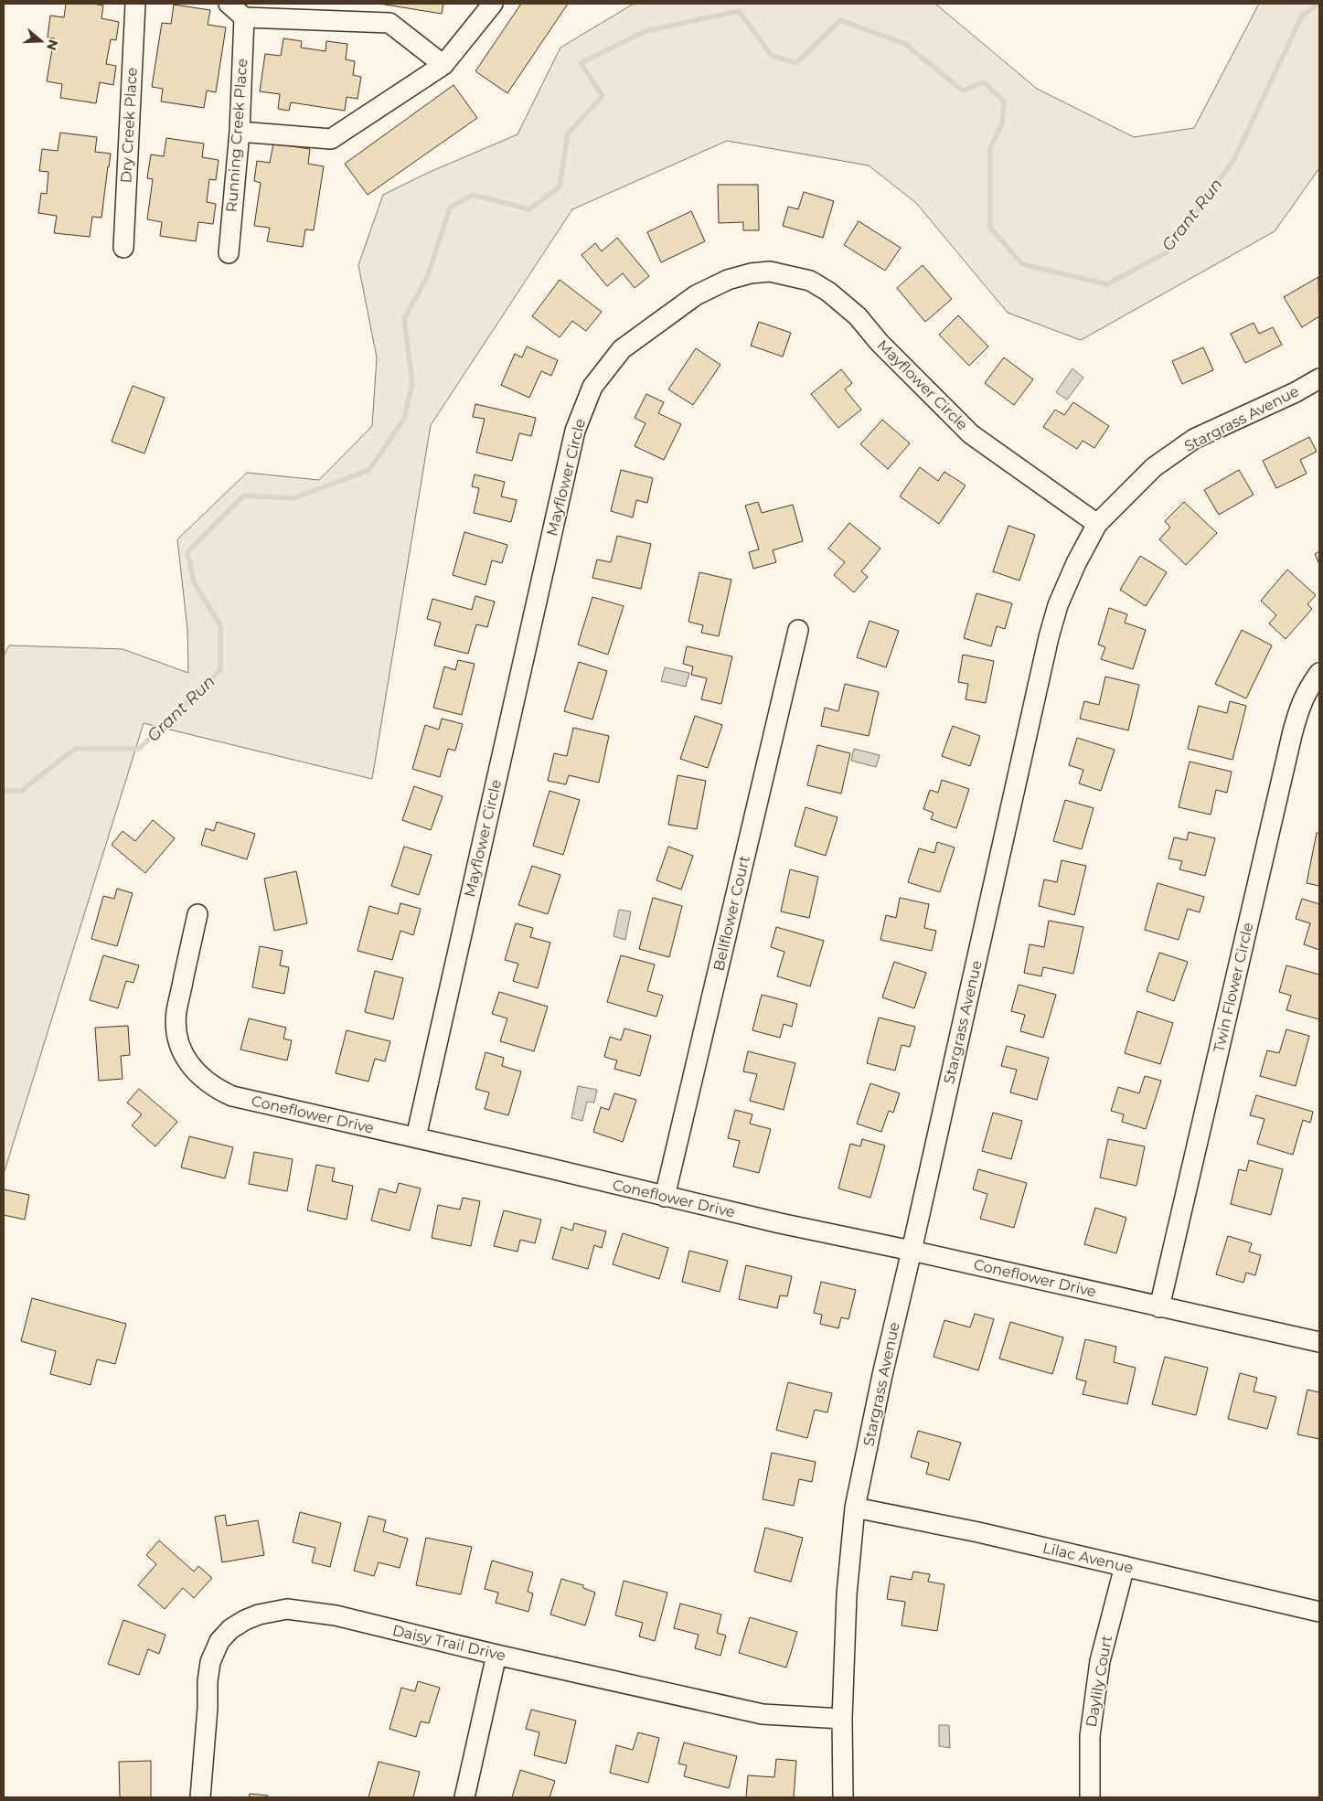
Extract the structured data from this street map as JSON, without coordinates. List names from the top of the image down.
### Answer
{
  "streets": {
    "street": [
      "Dry Creek Place",
      "Running Creek Place",
      "Mayflower Circle",
      "Stargrass Avenue",
      "Bellflower Court",
      "Twin Flower Circle",
      "Coneflower Drive",
      "Lilac Avenue",
      "Daisy Trail Drive",
      "Daylily Court"
    ]
  },
  "crossings": [
    ["Mayflower Circle", "Stargrass Avenue"],
    ["Mayflower Circle", "Coneflower Drive"],
    ["Stargrass Avenue", "Coneflower Drive"],
    ["Stargrass Avenue", "Lilac Avenue"],
    ["Stargrass Avenue", "Daisy Trail Drive"],
    ["Bellflower Court", "Coneflower Drive"],
    ["Twin Flower Circle", "Coneflower Drive"],
    ["Lilac Avenue", "Daylily Court"]
  ],
  "water": ["Grant Run"],
  "north": "right"
}
